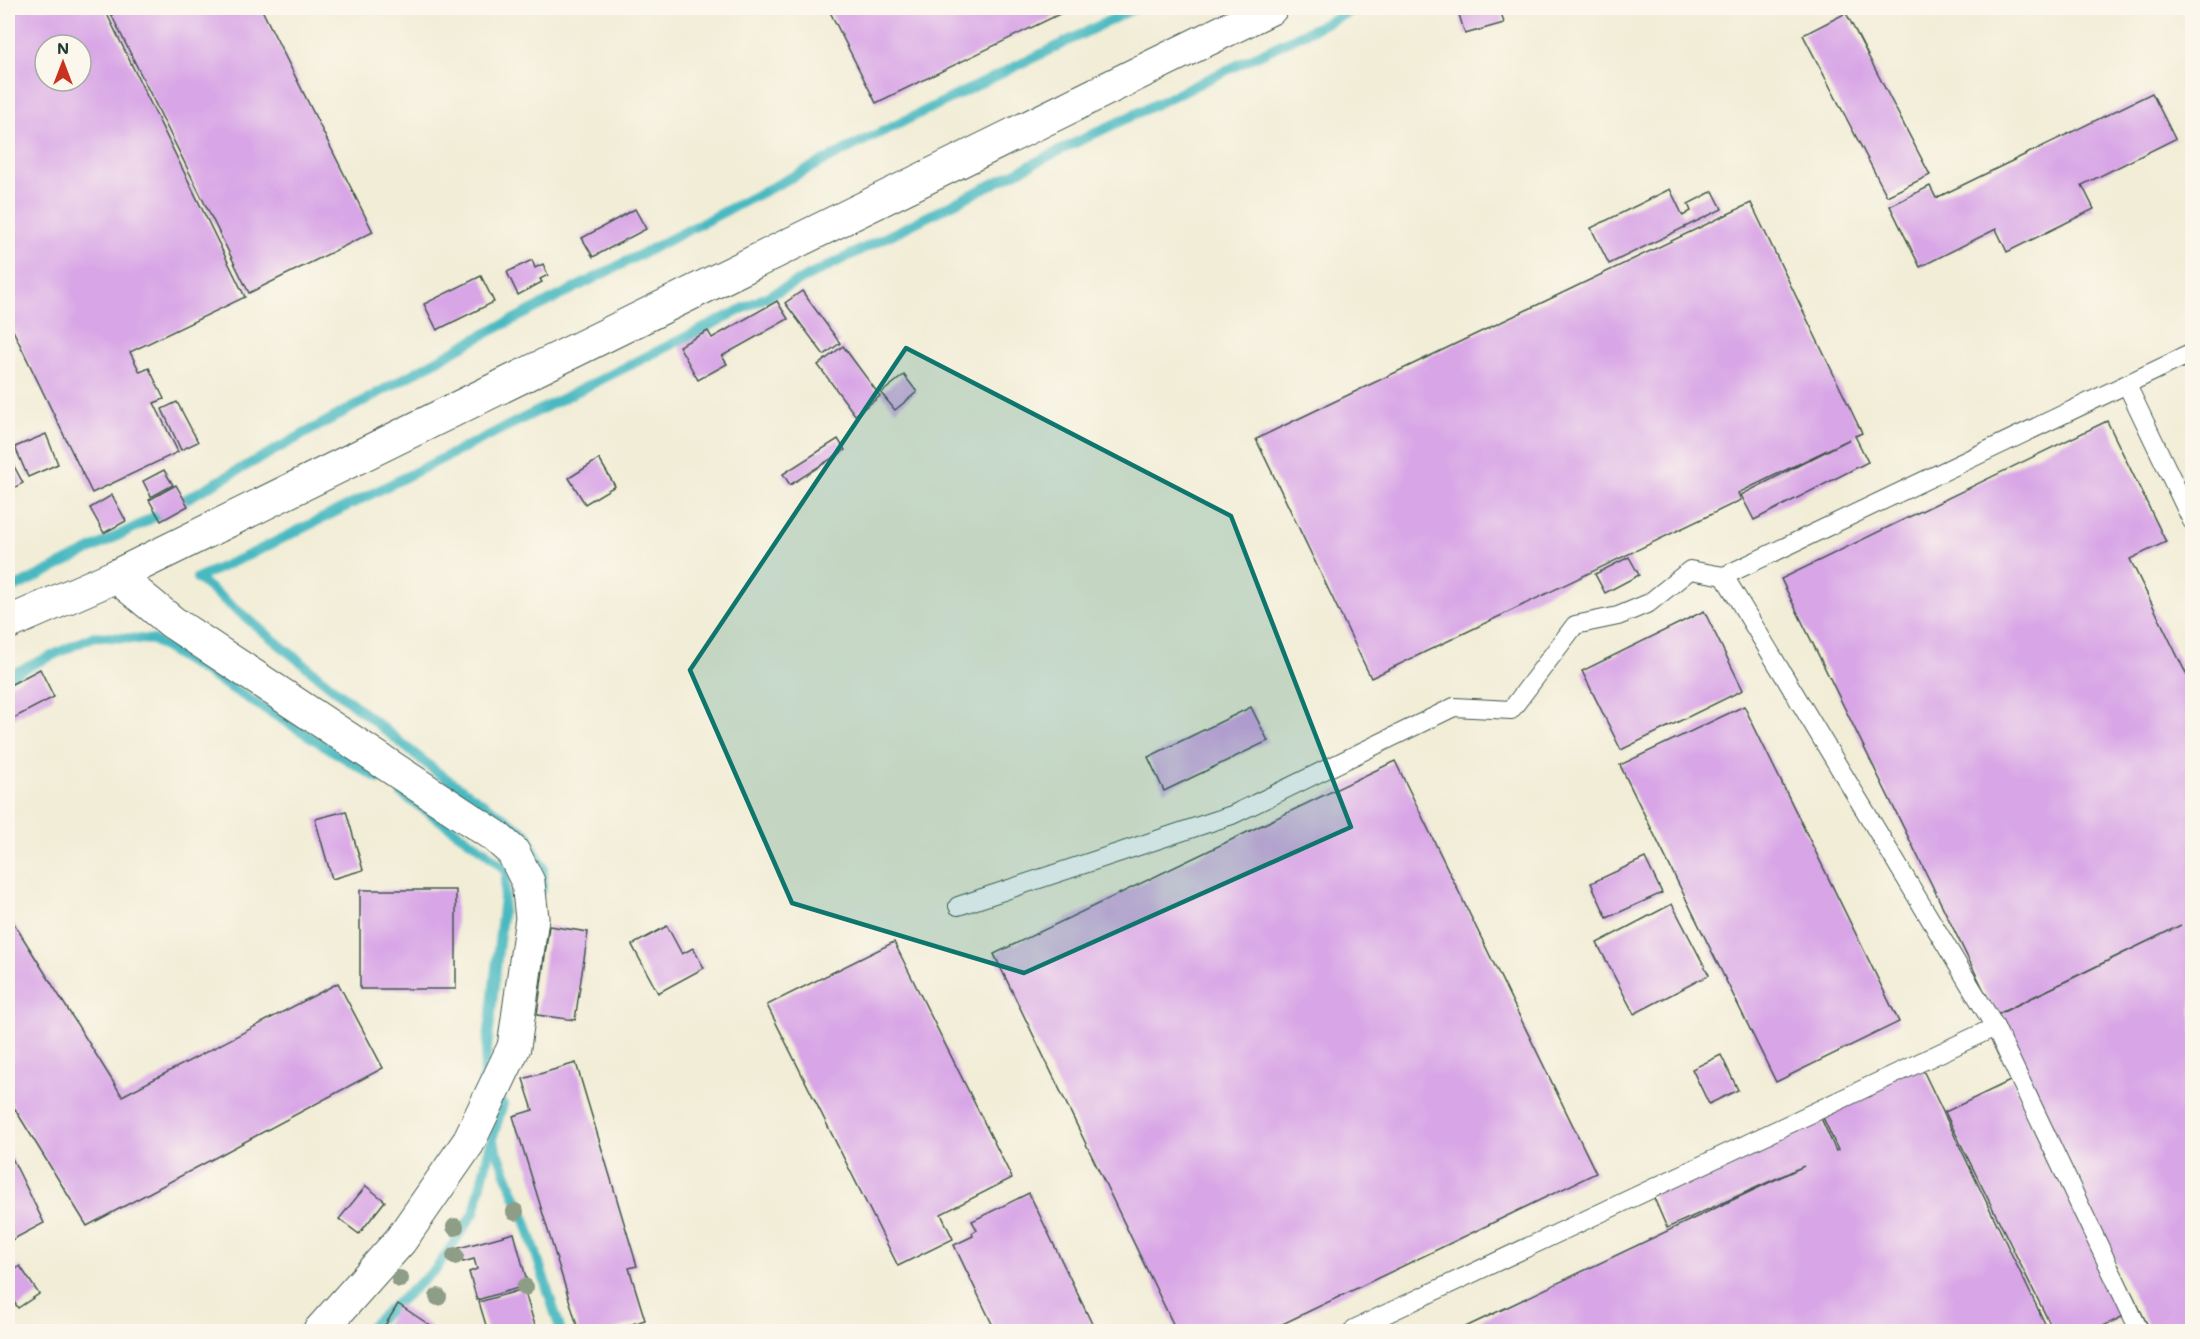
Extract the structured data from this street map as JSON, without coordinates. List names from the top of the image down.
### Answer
{
  "north": "top"
}
